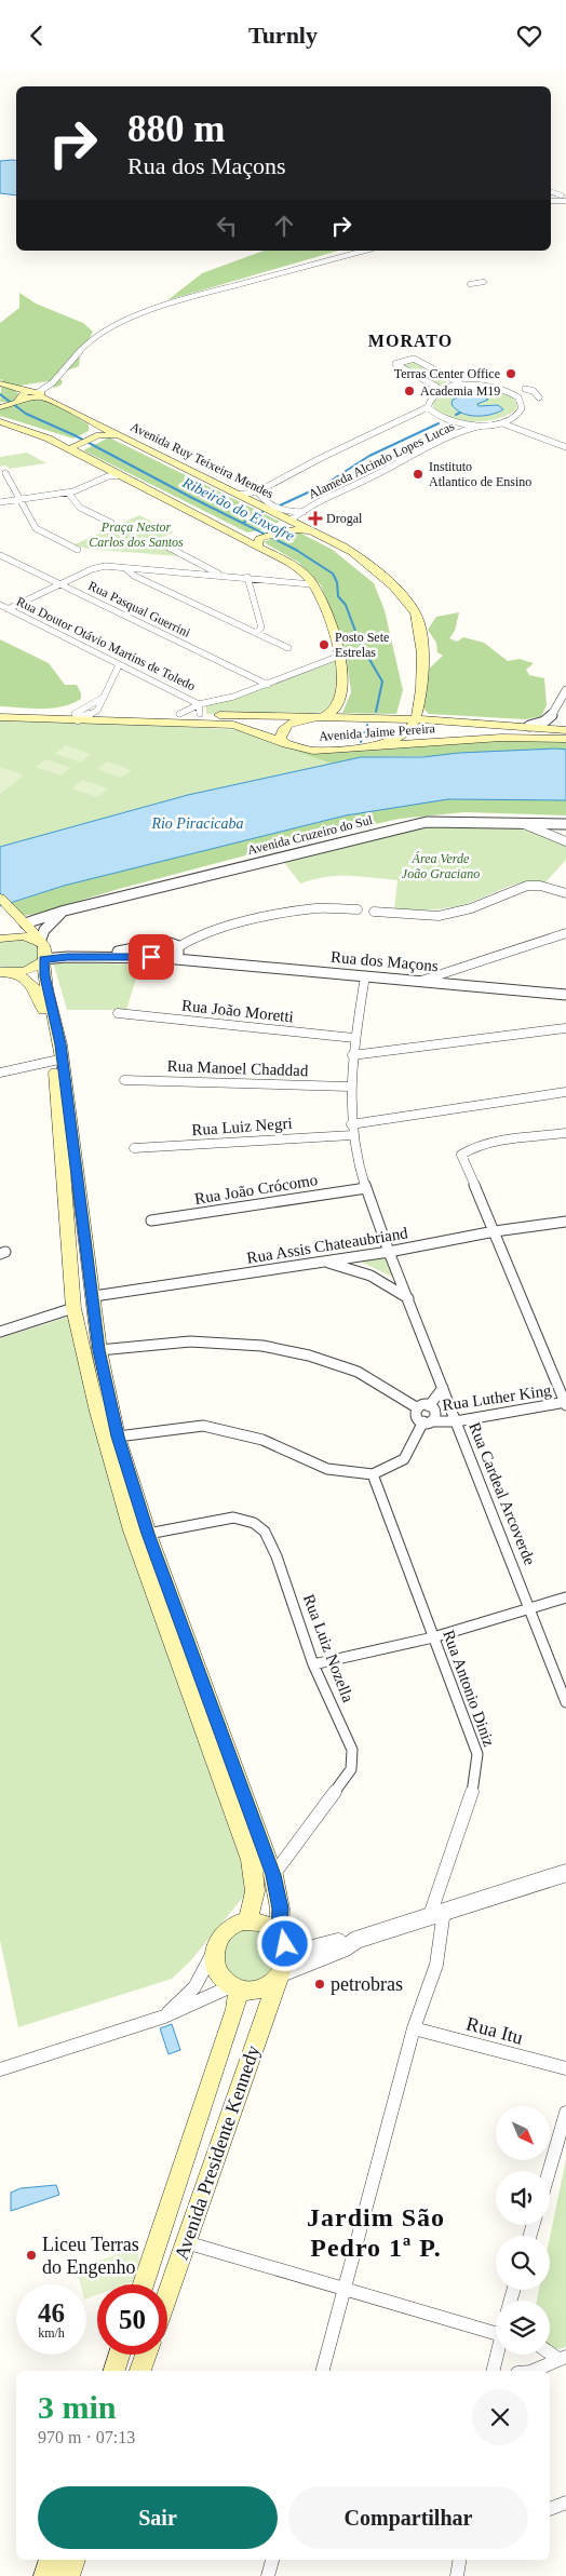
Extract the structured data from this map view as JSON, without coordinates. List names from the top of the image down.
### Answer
{
  "streets": {
    "main road": ["Avenida Ruy Teixeira Mendes", "Avenida Jaime Pereira", "Avenida Presidente Kennedy"],
    "street": [
      "Alameda Alcindo Lopes Lucas",
      "Rua Pasqual Guerrini",
      "Rua Doutor Otávio Martins de Toledo",
      "Avenida Cruzeiro do Sul",
      "Rua dos Maçons",
      "Rua João Moretti",
      "Rua Manoel Chaddad",
      "Rua Luiz Negri",
      "Rua João Crócomo",
      "Rua Assis Chateaubriand",
      "Rua Luther King",
      "Rua Cardeal Arcoverde",
      "Rua Luiz Nozella",
      "Rua Antonio Diniz",
      "Rua Itu"
    ]
  },
  "crossings": [
    ["Avenida Ruy Teixeira Mendes", "Alameda Alcindo Lopes Lucas"],
    ["Avenida Ruy Teixeira Mendes", "Avenida Jaime Pereira"],
    ["Rua Doutor Otávio Martins de Toledo", "Avenida Jaime Pereira"],
    ["Avenida Cruzeiro do Sul", "Rua dos Maçons"],
    ["Rua dos Maçons", "Rua Cardeal Arcoverde"],
    ["Rua João Moretti", "Rua Cardeal Arcoverde"],
    ["Rua Manoel Chaddad", "Rua Cardeal Arcoverde"],
    ["Rua Luiz Negri", "Rua Cardeal Arcoverde"],
    ["Rua João Crócomo", "Rua Cardeal Arcoverde"],
    ["Rua Assis Chateaubriand", "Rua Cardeal Arcoverde"],
    ["Rua Luther King", "Rua Cardeal Arcoverde"],
    ["Rua Antonio Diniz", "Rua Itu"]
  ],
  "districts": ["MORATO", "Jardim São Pedro 1ª P."],
  "water": ["Ribeirão do Enxofre", "Rio Piracicaba"],
  "parks": ["Praça Nestor Carlos dos Santos", "Área Verde João Graciano"],
  "places": {
    "other": [
      "Terras Center Office",
      "Academia M19",
      "Instituto Atlantico de Ensino",
      "Posto Sete Estrelas",
      "petrobras",
      "Liceu Terras do Engenho"
    ],
    "health": ["Drogal"]
  },
  "north": "bottom right",
  "page": {
    "header": "Turnly",
    "turn": ["880 m", "Rua dos Maçons"],
    "speed": "46 km/h",
    "limit": "50",
    "heading": ["3 min", "970 m · 07:13"],
    "buttons": ["Sair", "Compartilhar"]
  }
}
